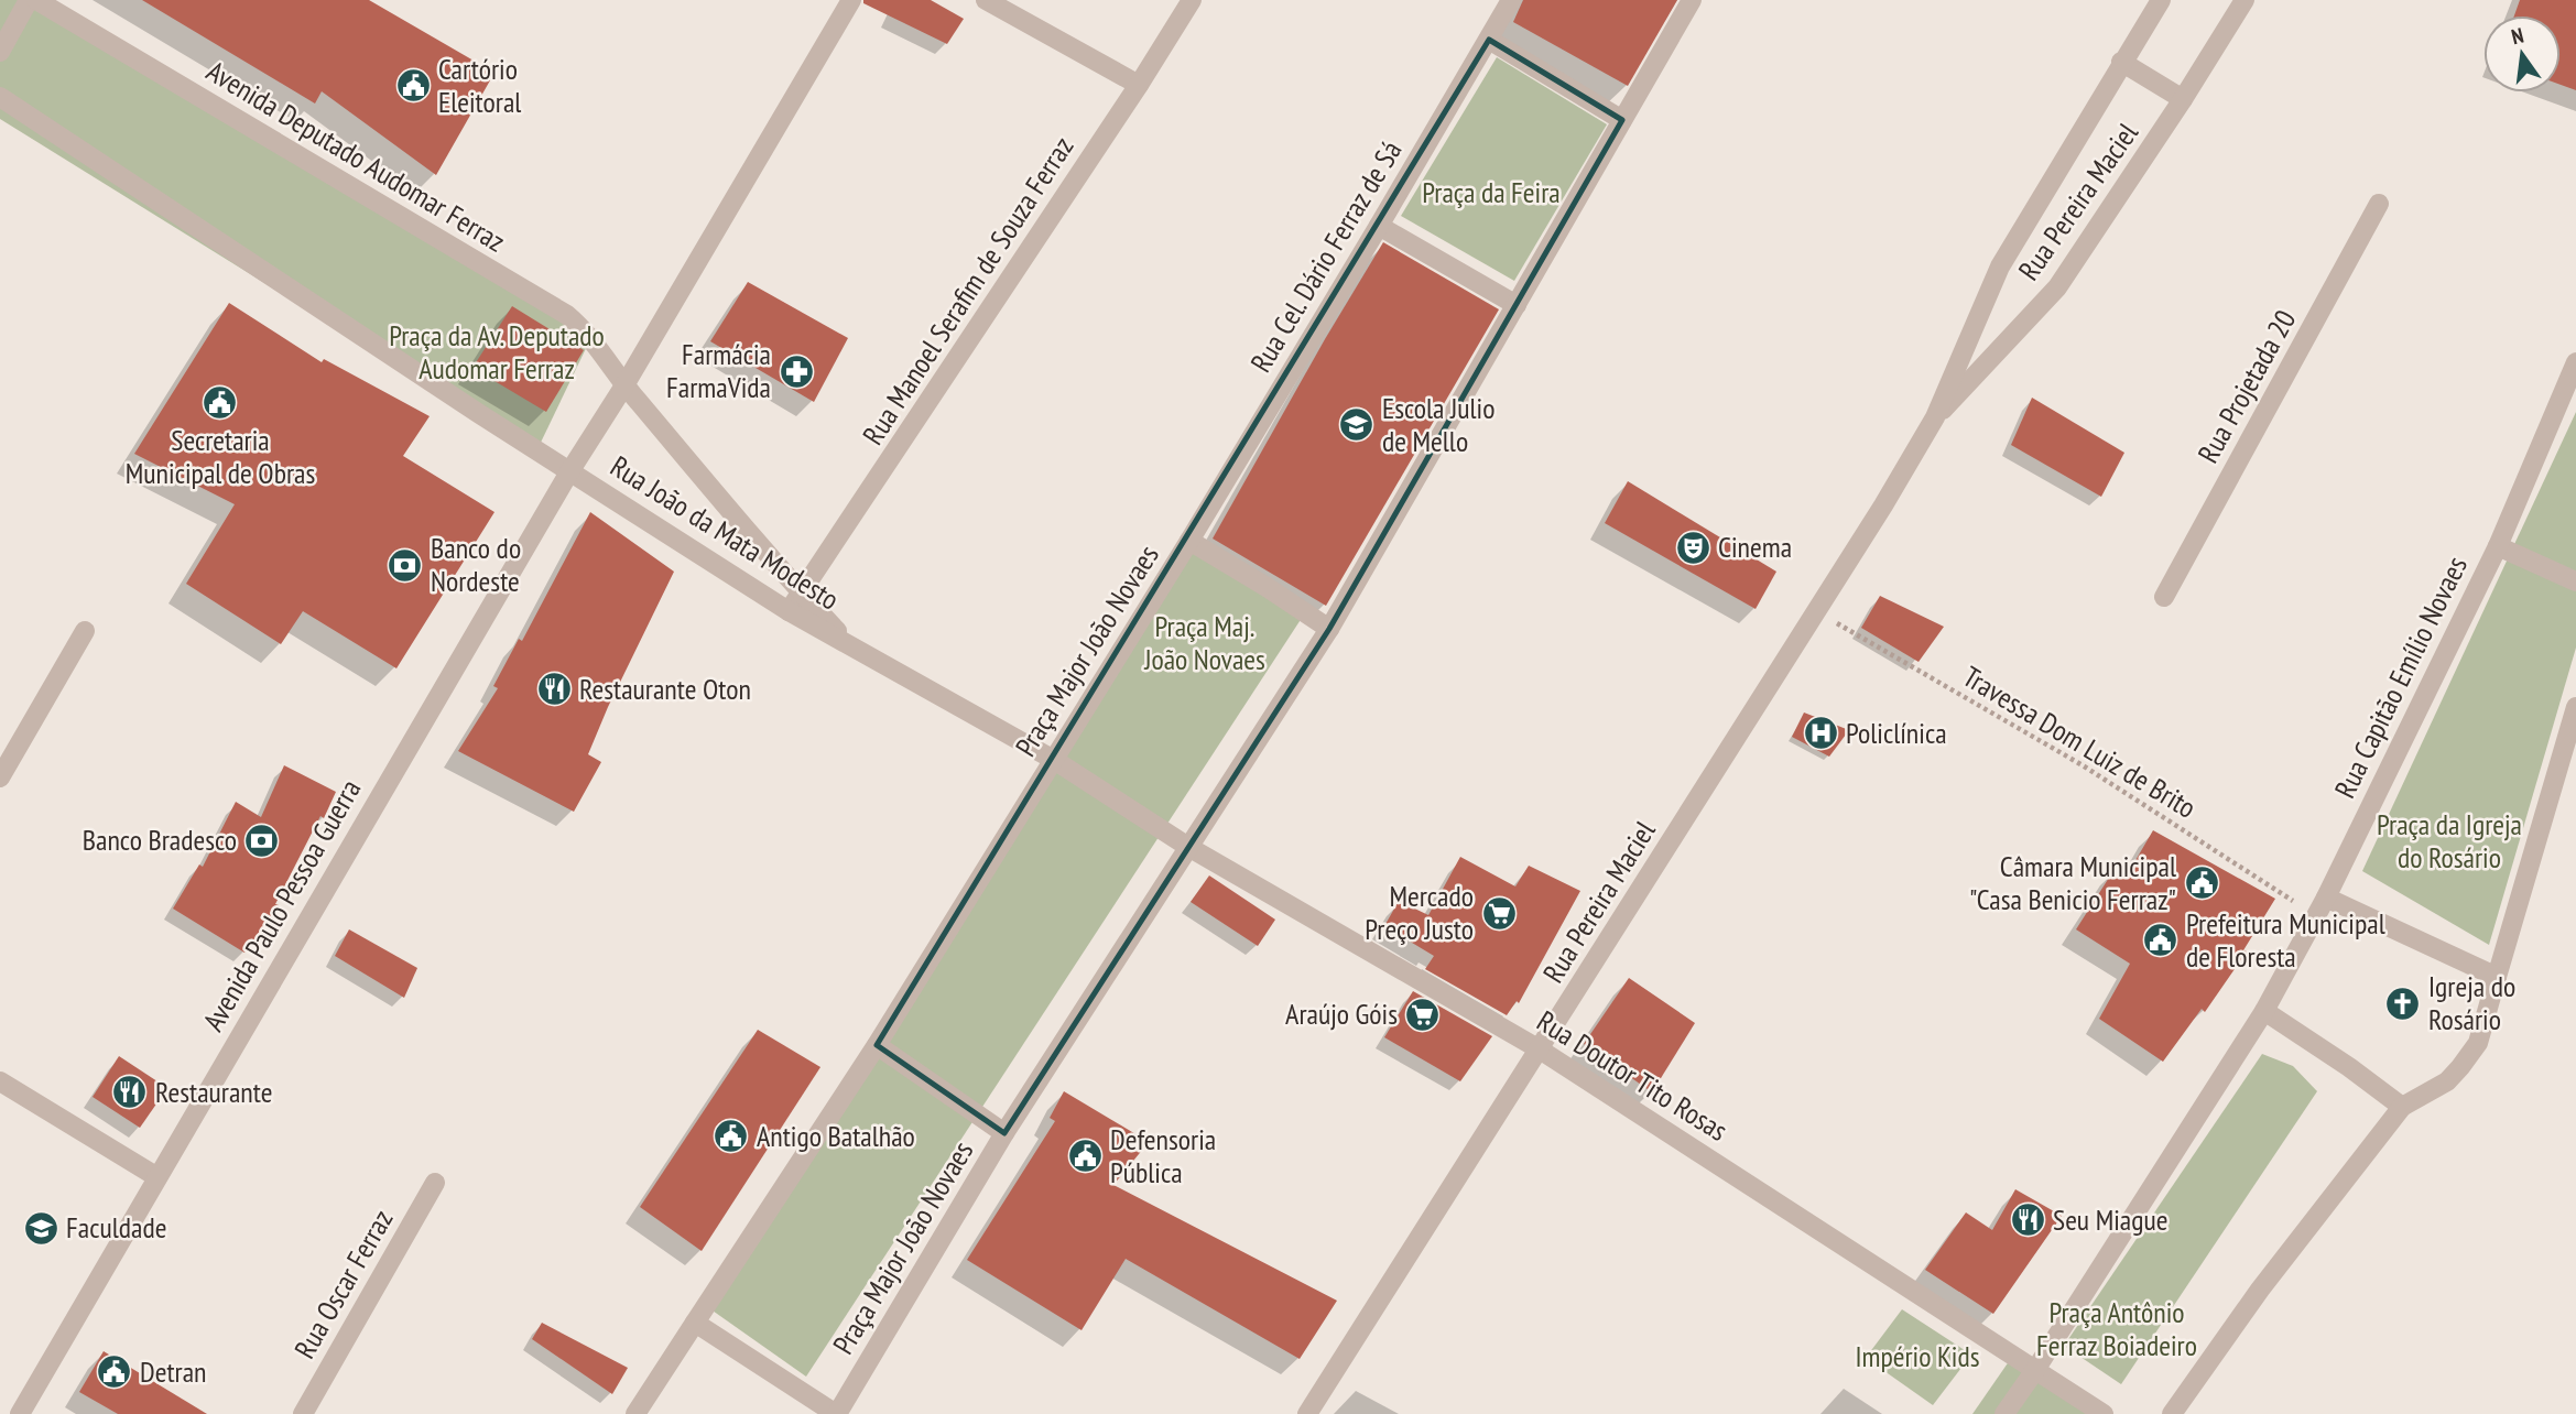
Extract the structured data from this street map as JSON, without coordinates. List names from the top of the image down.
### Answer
{
  "streets": {
    "street": [
      "Avenida Deputado Audomar Ferraz",
      "Rua Pereira Maciel",
      "Rua Cel. Dário Ferraz de Sá",
      "Rua Manoel Serafim de Souza Ferraz",
      "Rua Projetada 20",
      "Rua João da Mata Modesto",
      "Praça Major João Novaes",
      "Rua Capitão Emílio Novaes",
      "Avenida Paulo Pessoa Guerra",
      "Rua Doutor Tito Rosas",
      "Rua Oscar Ferraz"
    ],
    "path": ["Travessa Dom Luiz de Brito"]
  },
  "crossings": [
    ["Avenida Deputado Audomar Ferraz", "Rua Manoel Serafim de Souza Ferraz"],
    ["Avenida Deputado Audomar Ferraz", "Rua João da Mata Modesto"],
    ["Avenida Deputado Audomar Ferraz", "Avenida Paulo Pessoa Guerra"],
    ["Rua Pereira Maciel", "Travessa Dom Luiz de Brito"],
    ["Rua Pereira Maciel", "Rua Doutor Tito Rosas"],
    ["Rua Cel. Dário Ferraz de Sá", "Praça Major João Novaes"],
    ["Rua Manoel Serafim de Souza Ferraz", "Rua João da Mata Modesto"],
    ["Rua João da Mata Modesto", "Praça Major João Novaes"],
    ["Rua João da Mata Modesto", "Avenida Paulo Pessoa Guerra"],
    ["Rua João da Mata Modesto", "Rua Doutor Tito Rosas"],
    ["Praça Major João Novaes", "Rua Doutor Tito Rosas"],
    ["Rua Capitão Emílio Novaes", "Travessa Dom Luiz de Brito"],
    ["Rua Capitão Emílio Novaes", "Rua Doutor Tito Rosas"]
  ],
  "parks": [
    "Praça da Feira",
    "Praça da Av. Deputado Audomar Ferraz",
    "Praça Maj. João Novaes",
    "Praça da Igreja do Rosário",
    "Praça Antônio Ferraz Boiadeiro",
    "Império Kids"
  ],
  "places": {
    "public building": [
      "Cartório Eleitoral",
      "Secretaria Municipal de Obras",
      "Câmara Municipal \"Casa Benicio Ferraz\"",
      "Prefeitura Municipal de Floresta",
      "Antigo Batalhão",
      "Defensoria Pública",
      "Detran"
    ],
    "pharmacy": ["Farmácia FarmaVida"],
    "school or university": ["Escola Julio de Mello", "Faculdade"],
    "theatre": ["Cinema"],
    "bank": ["Banco do Nordeste", "Banco Bradesco"],
    "restaurant": ["Restaurante Oton", "Restaurante", "Seu Miague"],
    "hospital": ["Policlínica"],
    "supermarket": ["Mercado Preço Justo", "Araújo Góis"],
    "church": ["Igreja do Rosário"]
  },
  "north": "top"
}
